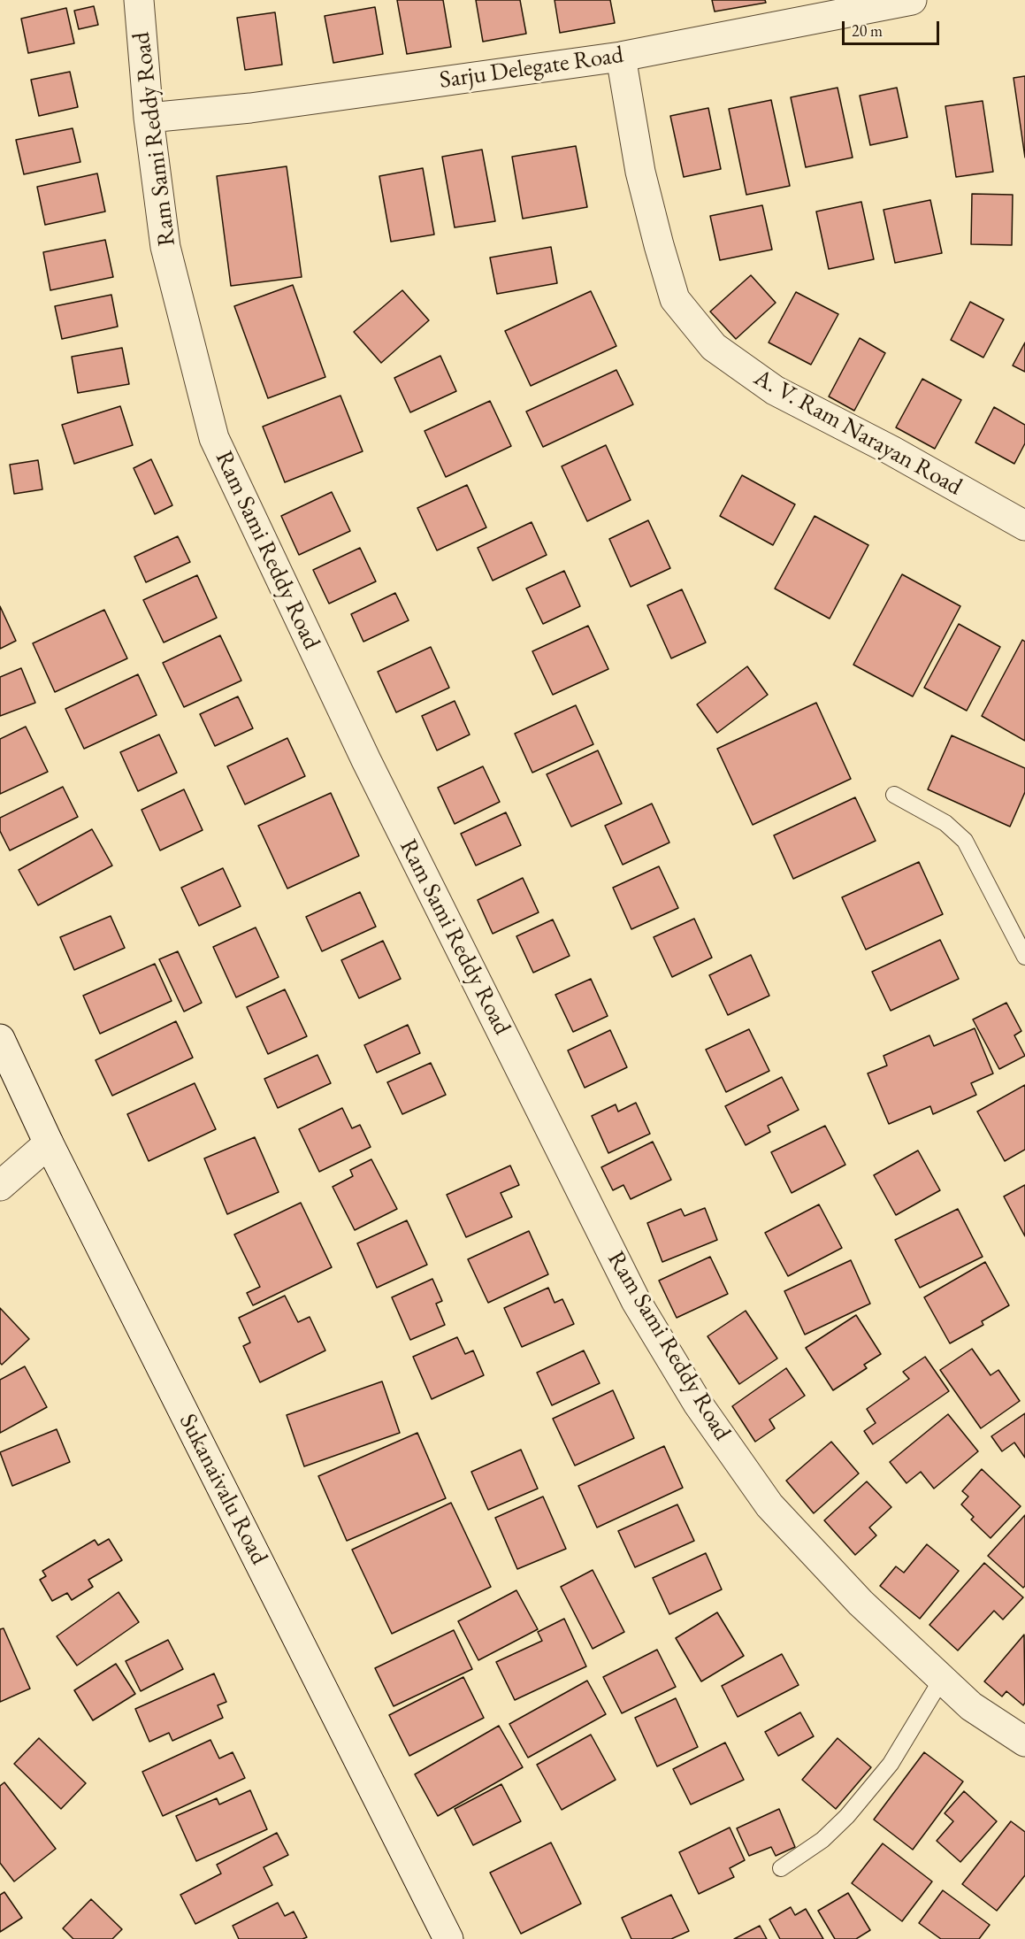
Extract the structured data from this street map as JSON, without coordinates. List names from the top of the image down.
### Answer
{
  "streets": {
    "street": [
      "Sarju Delegate Road",
      "Ram Sami Reddy Road",
      "A. V. Ram Narayan Road",
      "Sukanaivalu Road"
    ]
  },
  "crossings": [
    ["Sarju Delegate Road", "Ram Sami Reddy Road"],
    ["Sarju Delegate Road", "A. V. Ram Narayan Road"]
  ],
  "scale_bar": "20 m"
}
